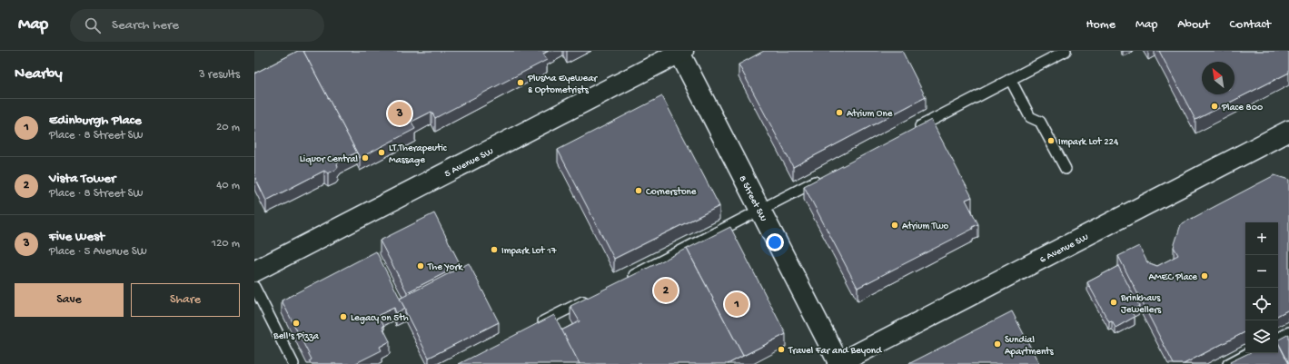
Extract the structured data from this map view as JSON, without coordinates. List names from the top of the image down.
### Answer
{
  "streets": {
    "main road": ["5 Avenue SW", "8 Street SW", "6 Avenue SW"]
  },
  "crossings": [
    ["5 Avenue SW", "8 Street SW"],
    ["8 Street SW", "6 Avenue SW"]
  ],
  "places": [
    "PlusMa Eyewear & Optometrists",
    "Place 800",
    "Atrium One",
    "Impark Lot 224",
    "LT Therapeutic Massage",
    "Liquor Central",
    "Cornerstone",
    "Atrium Two",
    "Impark Lot 17",
    "The York",
    "AMEC Place",
    "Brinkhaus Jewellers",
    "Legacy on 5th",
    "Bell's Pizza",
    "Sundial Apartments",
    "Travel Far and Beyond"
  ],
  "north": "top left",
  "page": {
    "header": "Map",
    "search": "Search here",
    "nav": [
      "Home",
      "Map",
      "About",
      "Contact"
    ],
    "heading": ["Nearby", "3 results"],
    "list": [
      {
        "mark": "1",
        "name": "Edinburgh Place",
        "note": "Place · 8 Street SW",
        "value": "20 m"
      },
      {
        "mark": "2",
        "name": "Vista Tower",
        "note": "Place · 8 Street SW",
        "value": "40 m"
      },
      {
        "mark": "3",
        "name": "Five West",
        "note": "Place · 5 Avenue SW",
        "value": "120 m"
      }
    ],
    "pins": ["3", "2", "1"],
    "map_buttons": ["+", "−"],
    "buttons": ["Save", "Share"]
  }
}
